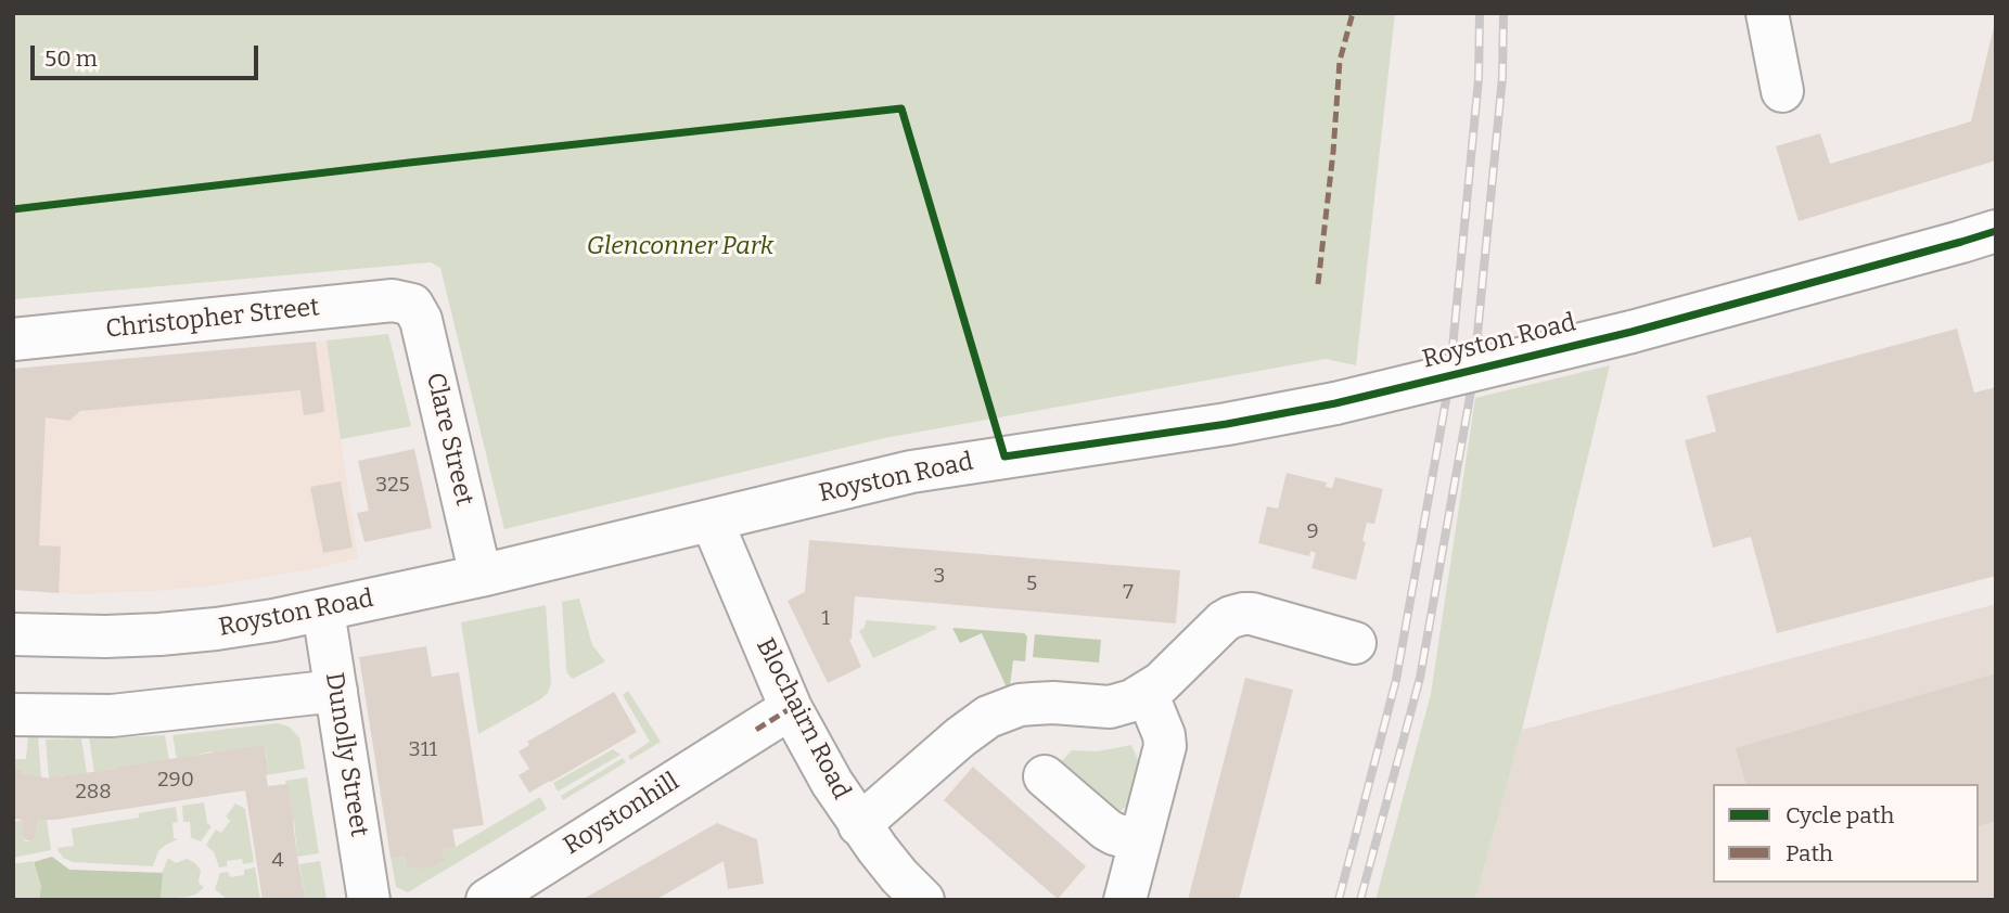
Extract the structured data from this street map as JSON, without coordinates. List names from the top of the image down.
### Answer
{
  "streets": {
    "street": [
      "Christopher Street",
      "Royston Road",
      "Clare Street",
      "Blochairn Road",
      "Dunolly Street",
      "Roystonhill"
    ]
  },
  "crossings": [
    ["Christopher Street", "Clare Street"],
    ["Royston Road", "Clare Street"],
    ["Royston Road", "Blochairn Road"],
    ["Royston Road", "Dunolly Street"],
    ["Blochairn Road", "Roystonhill"]
  ],
  "parks": ["Glenconner Park"],
  "house_numbers": [
    "325",
    "9",
    "3",
    "5",
    "7",
    "1",
    "311",
    "290",
    "288",
    "4"
  ],
  "legend": ["Cycle path", "Path"],
  "scale_bar": "50 m"
}
